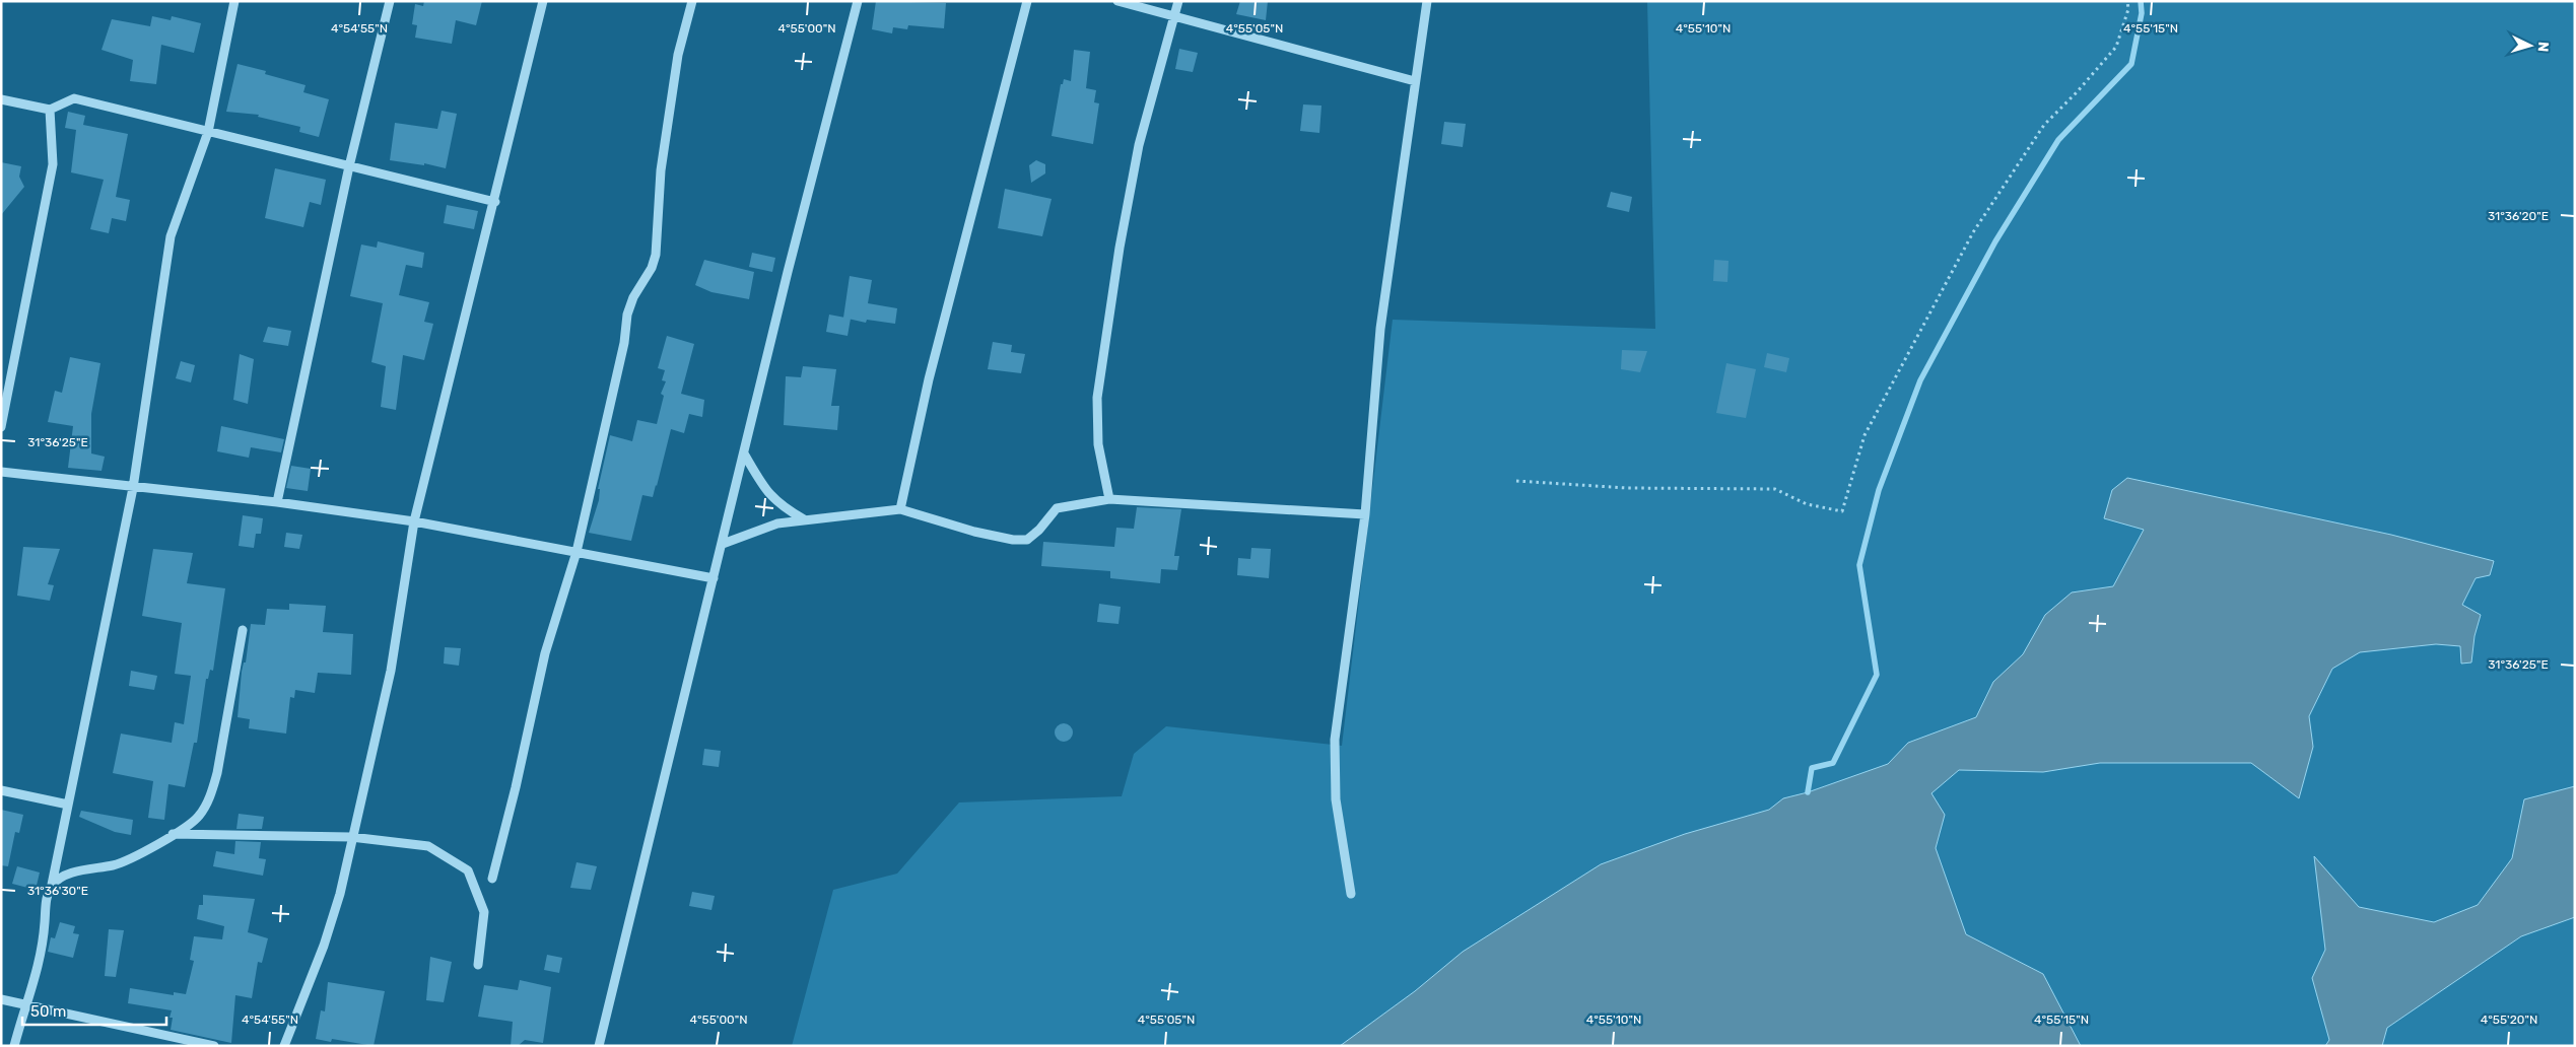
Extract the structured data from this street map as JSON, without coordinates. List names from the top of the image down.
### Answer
{
  "scale_bar": "50 m",
  "north": "right",
  "coordinates": [
    "4°54'55\"N",
    "4°55'00\"N",
    "4°55'05\"N",
    "4°55'10\"N",
    "4°55'15\"N",
    "31°36'20\"E",
    "31°36'25\"E",
    "31°36'30\"E",
    "4°55'20\"N"
  ]
}
